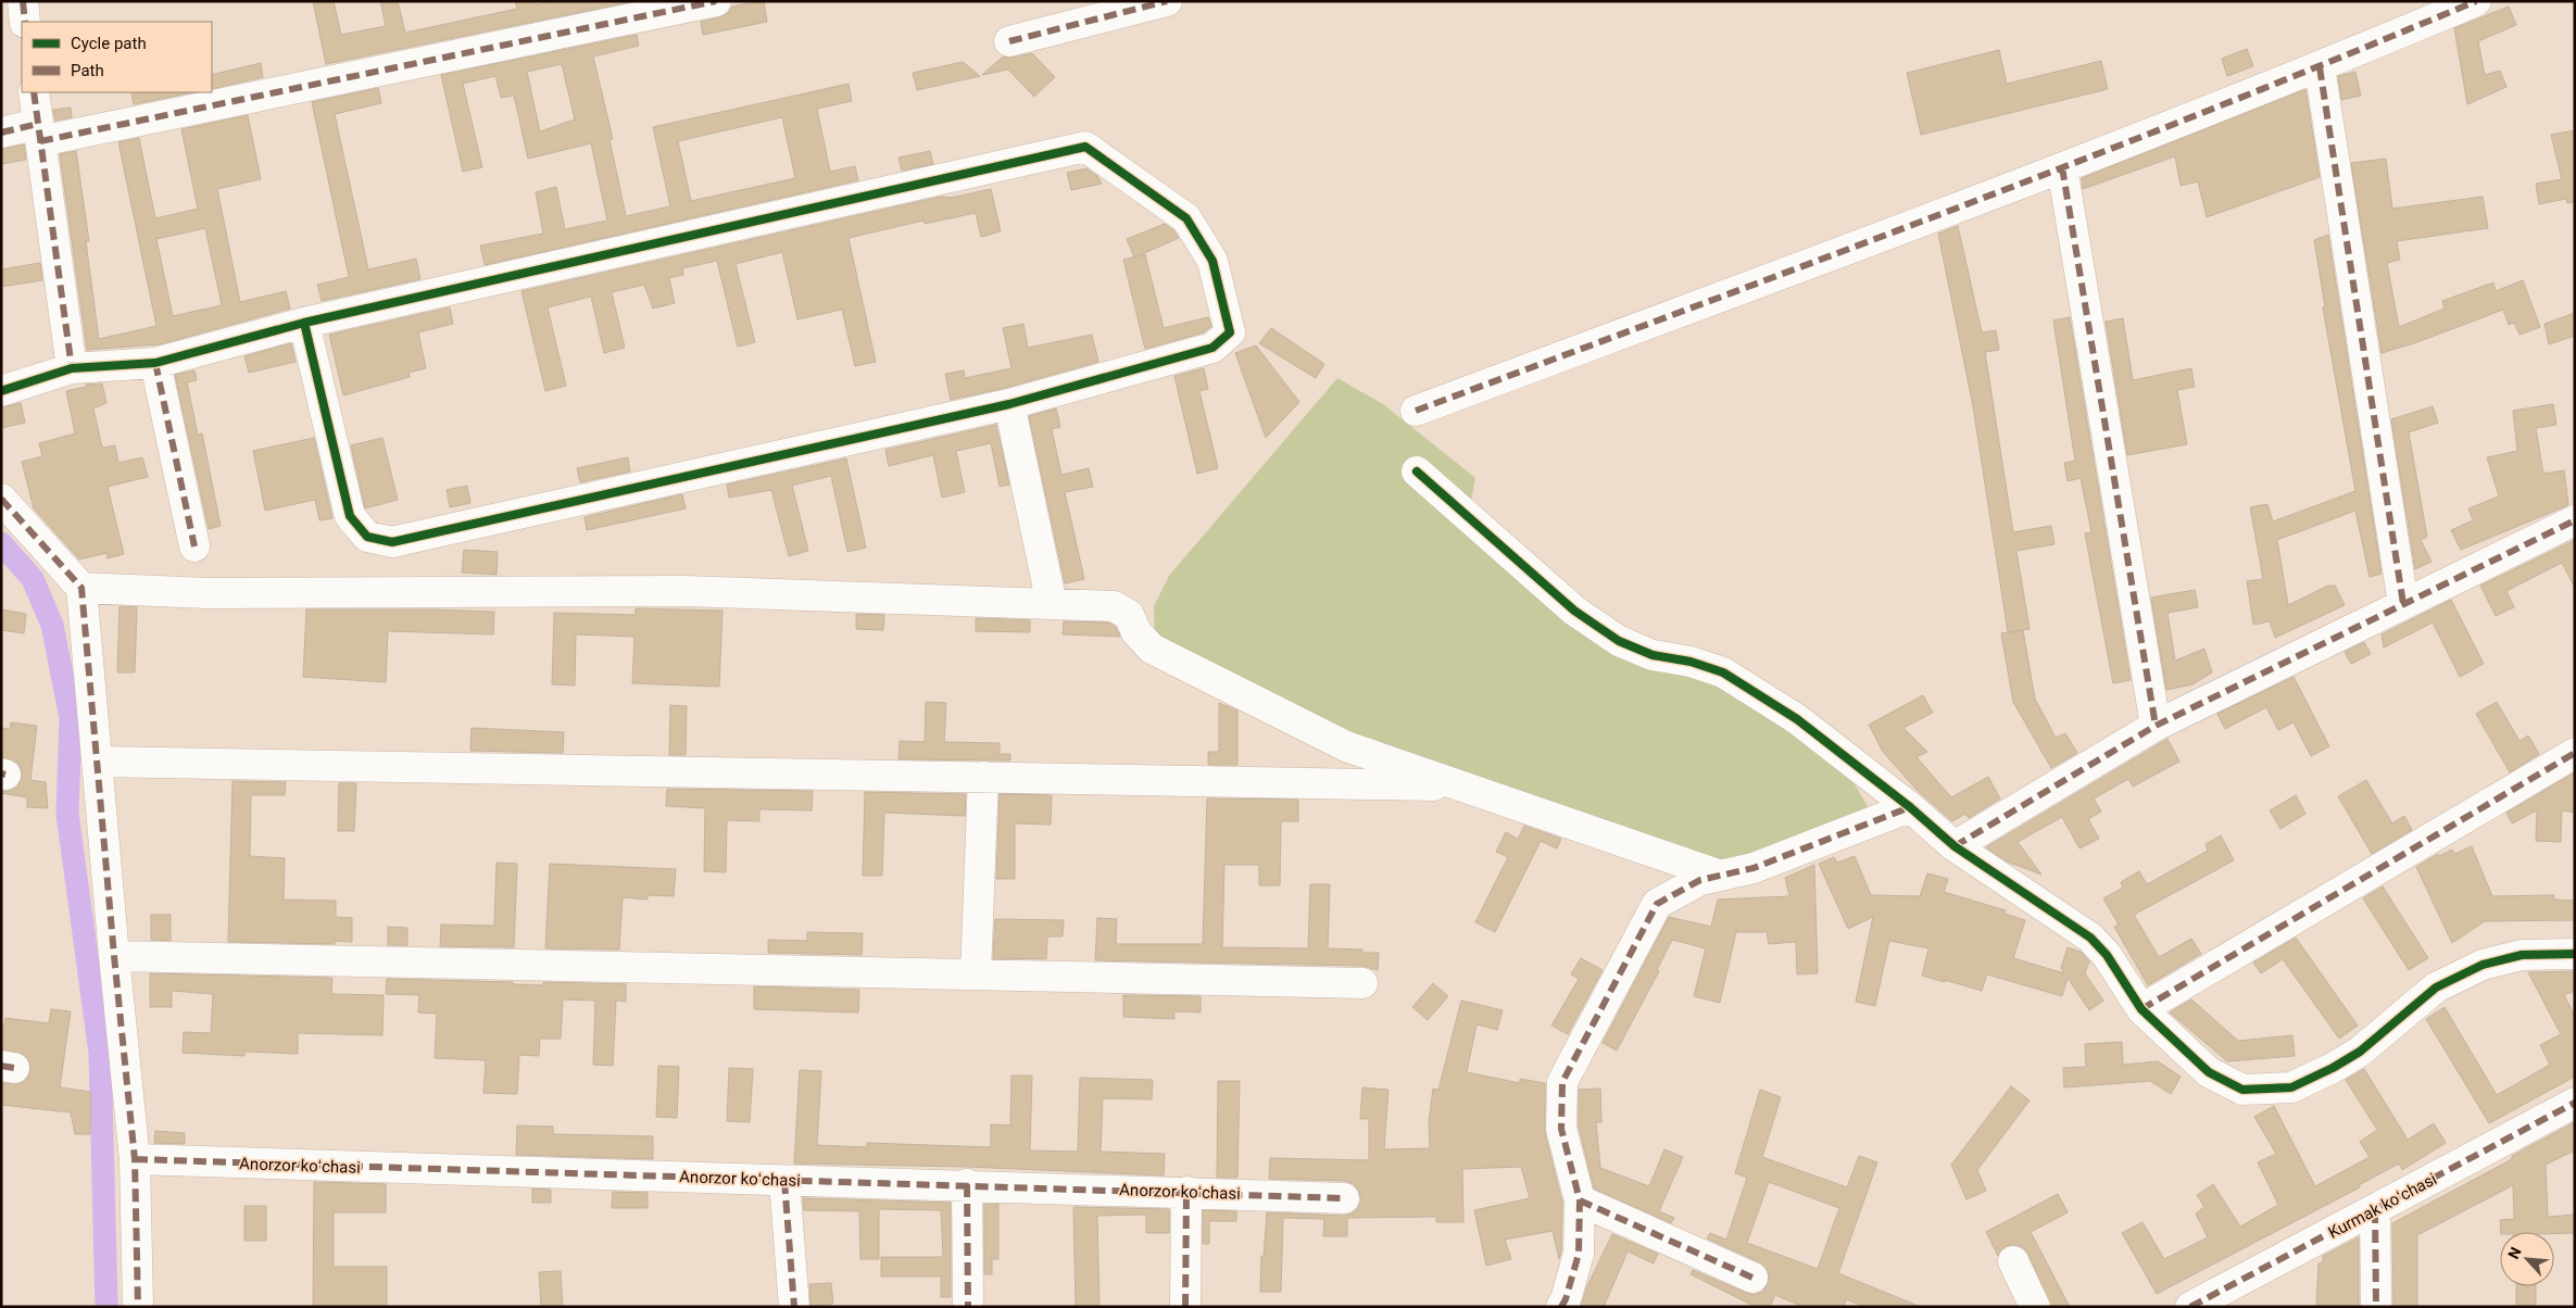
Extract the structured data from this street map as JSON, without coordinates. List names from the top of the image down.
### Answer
{
  "streets": {
    "street": ["Anorzor koʻchasi", "Kurmak koʻchasi"]
  },
  "legend": ["Cycle path", "Path"],
  "north": "top left"
}
